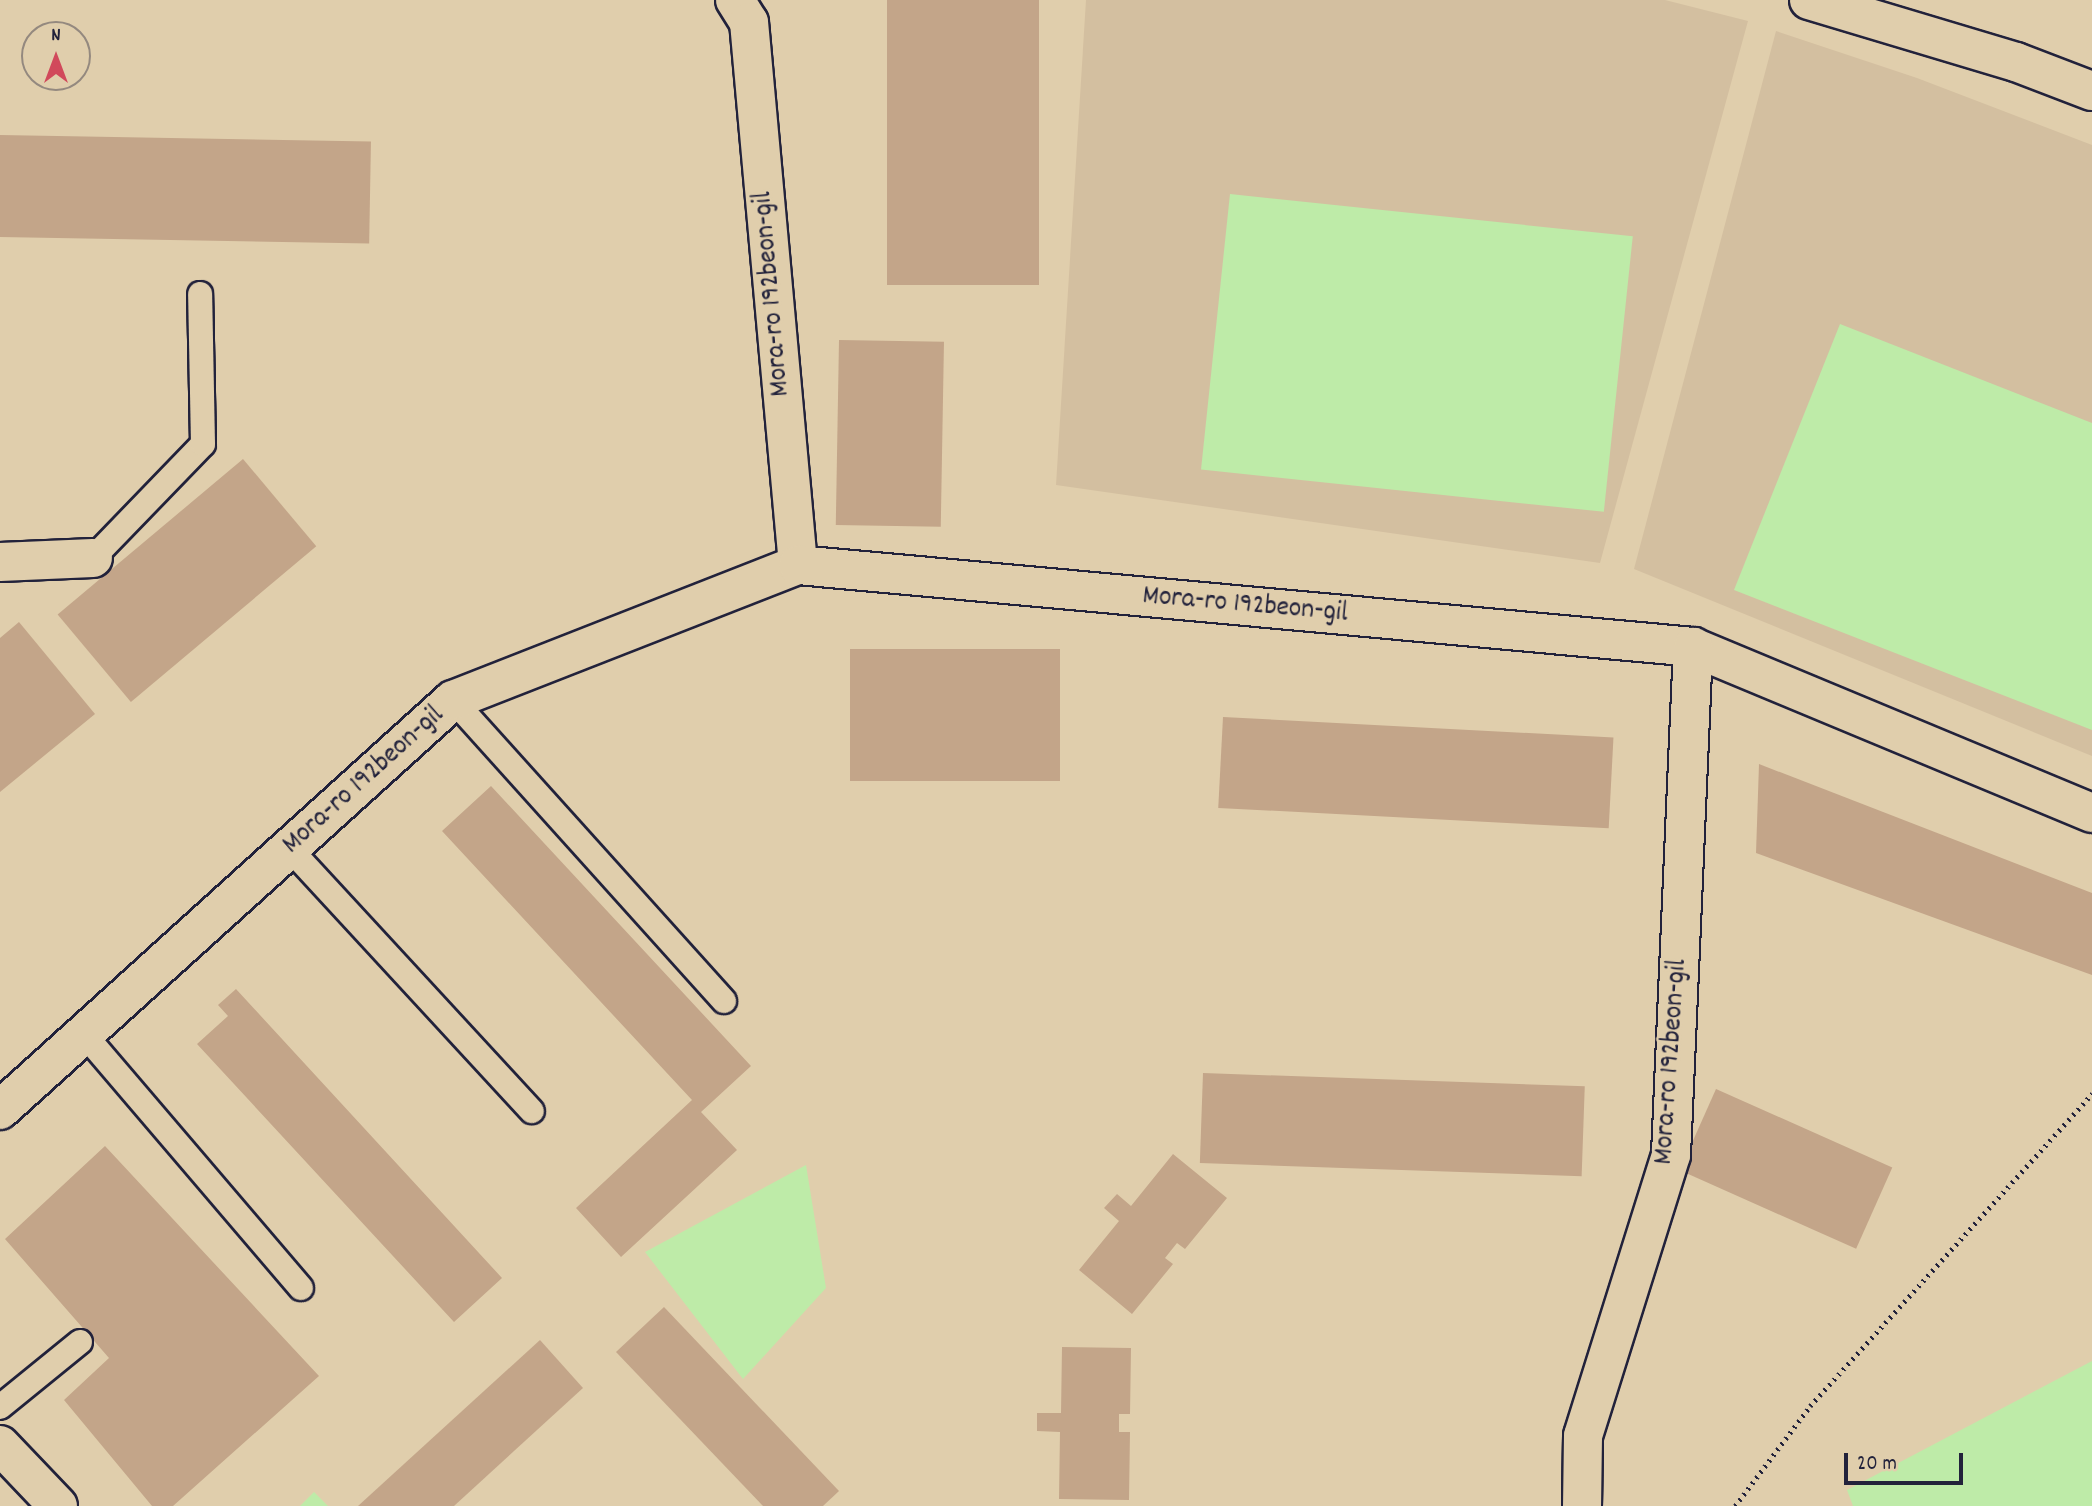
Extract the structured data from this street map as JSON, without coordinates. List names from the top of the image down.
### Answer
{
  "streets": {
    "street": ["Mora-ro 192beon-gil"]
  },
  "scale_bar": "20 m",
  "north": "top"
}
